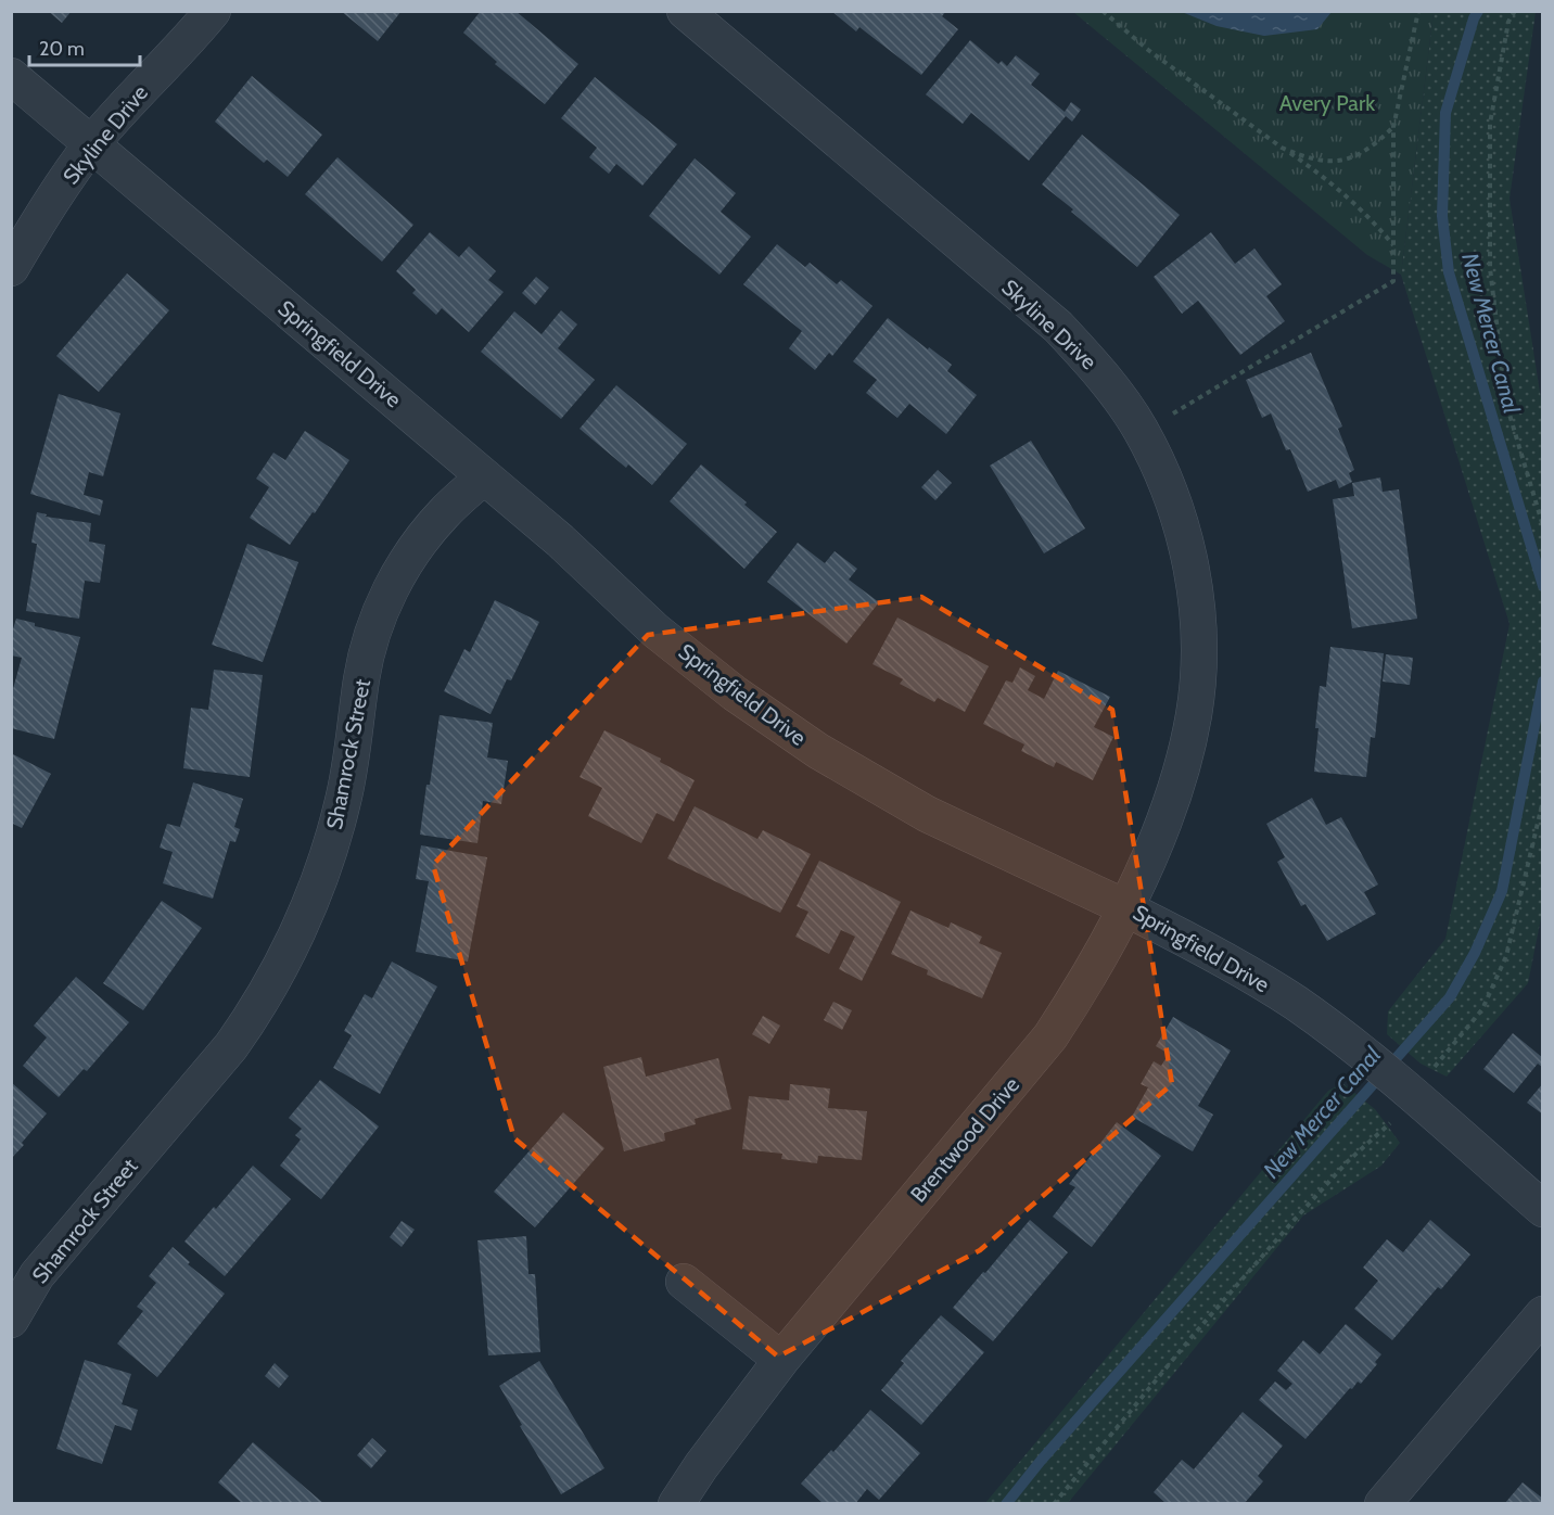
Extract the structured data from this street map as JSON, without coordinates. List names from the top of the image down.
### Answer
{
  "streets": {
    "street": [
      "Skyline Drive",
      "Springfield Drive",
      "Shamrock Street",
      "Brentwood Drive"
    ]
  },
  "crossings": [
    ["Skyline Drive", "Springfield Drive"],
    ["Skyline Drive", "Brentwood Drive"],
    ["Springfield Drive", "Shamrock Street"],
    ["Springfield Drive", "Brentwood Drive"]
  ],
  "water": ["New Mercer Canal"],
  "parks": ["Avery Park"],
  "scale_bar": "20 m"
}
